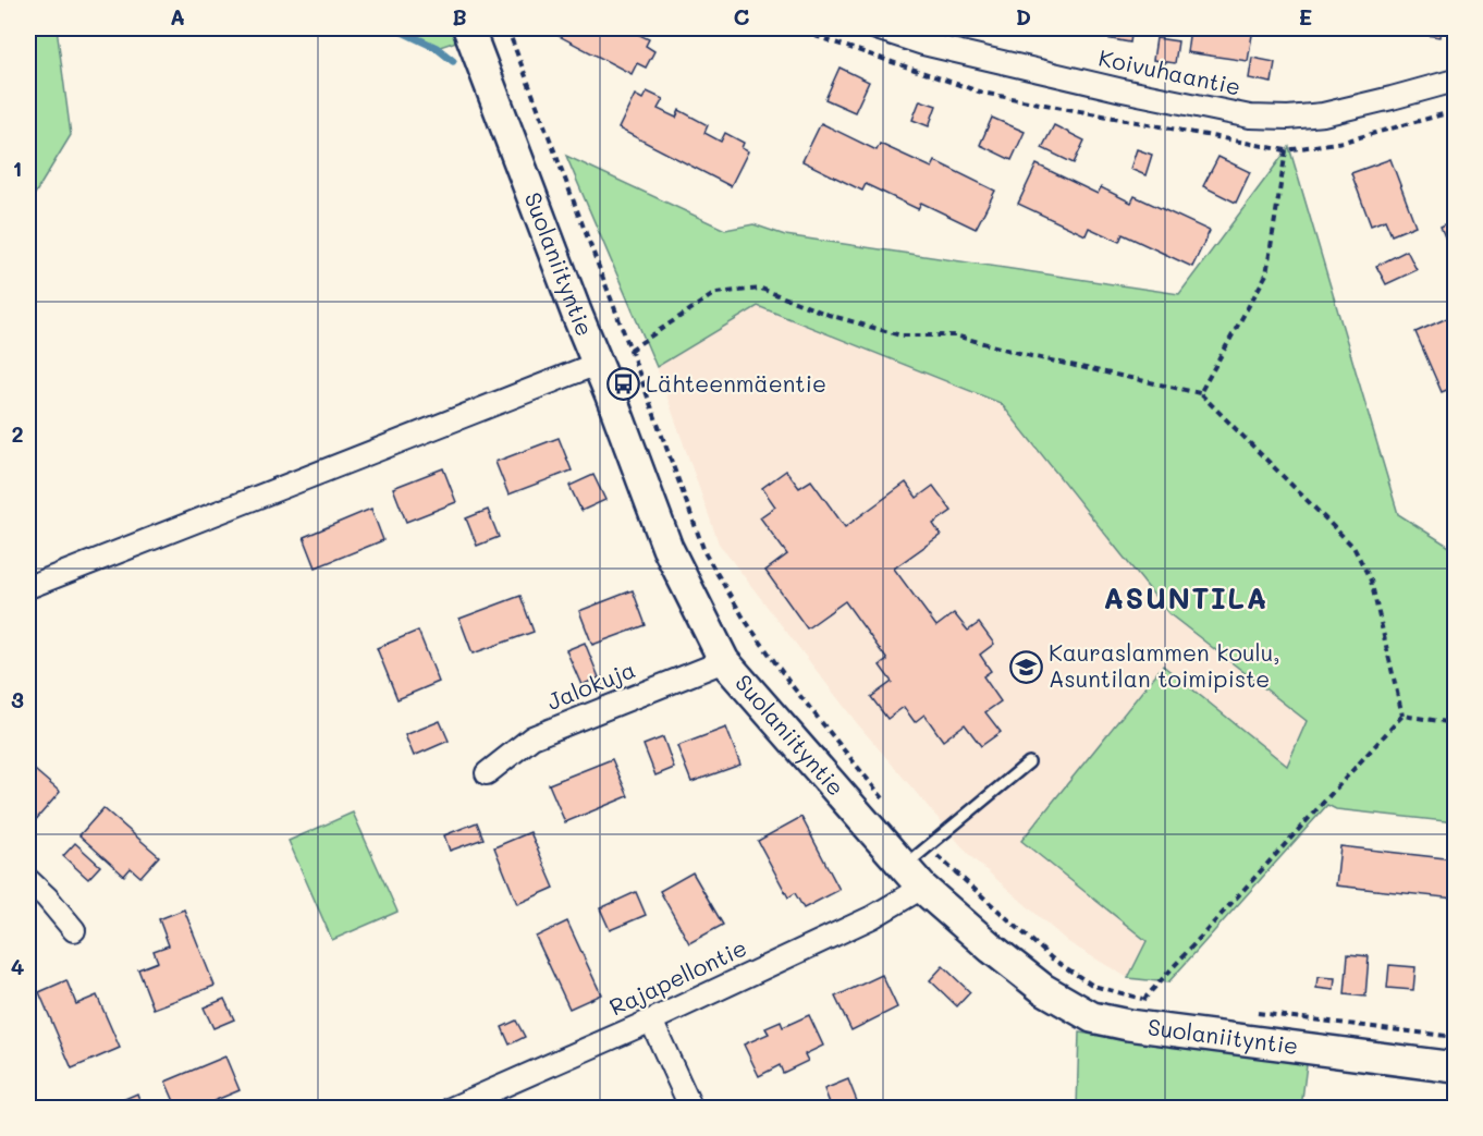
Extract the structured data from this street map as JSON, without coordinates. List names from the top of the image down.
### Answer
{
  "streets": {
    "street": [
      "Koivuhaantie",
      "Suolaniityntie",
      "Jalokuja",
      "Rajapellontie"
    ]
  },
  "crossings": [
    ["Suolaniityntie", "Jalokuja"],
    ["Suolaniityntie", "Rajapellontie"]
  ],
  "districts": ["ASUNTILA"],
  "places": {
    "bus stop": ["Lähteenmäentie"],
    "school or university": ["Kauraslammen koulu, Asuntilan toimipiste"]
  },
  "grid": {
    "columns": [
      "A",
      "B",
      "C",
      "D",
      "E"
    ],
    "rows": [
      "1",
      "2",
      "3",
      "4"
    ]
  }
}
